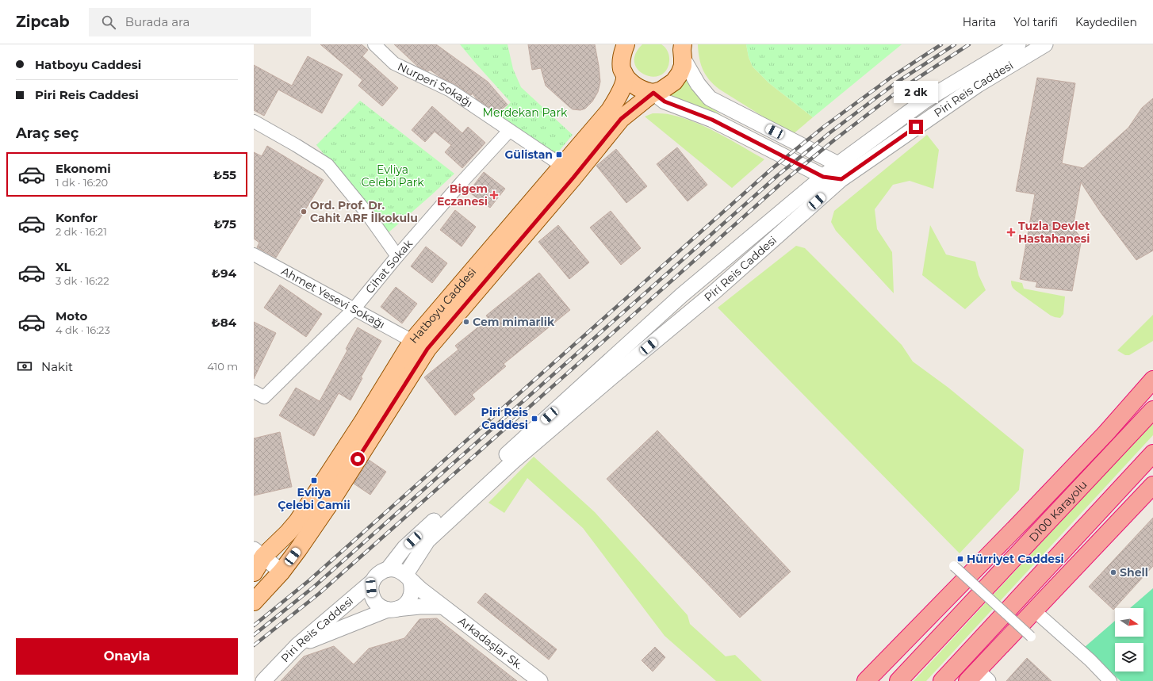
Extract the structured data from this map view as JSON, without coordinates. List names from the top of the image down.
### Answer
{
  "streets": {
    "highway": ["D100 Karayolu"],
    "main road": ["Hatboyu Caddesi"],
    "street": [
      "Nurperi Sokağı",
      "Piri Reis Caddesi",
      "Cihat Sokak",
      "Ahmet Yesevi Sokağı",
      "Arkadaşlar Sk."
    ]
  },
  "crossings": [
    ["Nurperi Sokağı", "Cihat Sokak"],
    ["Nurperi Sokağı", "Hatboyu Caddesi"],
    ["Piri Reis Caddesi", "Arkadaşlar Sk."],
    ["Cihat Sokak", "Ahmet Yesevi Sokağı"],
    ["Ahmet Yesevi Sokağı", "Hatboyu Caddesi"]
  ],
  "parks": ["Merdekan Park", "Evliya Celebi Park"],
  "places": {
    "transit": [
      "Gülistan",
      "Piri Reis Caddesi",
      "Evliya Çelebi Camii",
      "Hürriyet Caddesi"
    ],
    "health": ["Bigem Eczanesi", "Tuzla Devlet Hastahanesi"],
    "other": ["Ord. Prof. Dr. Cahit ARF İlkokulu", "Cem mimarlik", "Shell"]
  },
  "north": "right",
  "page": {
    "header": "Zipcab",
    "search": "Burada ara",
    "nav": ["Harita", "Yol tarifi", "Kaydedilen"],
    "banner": ["Hatboyu Caddesi", "Piri Reis Caddesi"],
    "bubble": "2 dk",
    "heading": "Araç seç",
    "list": [
      {
        "name": "Ekonomi",
        "note": "1 dk · 16:20",
        "value": "₺55"
      },
      {
        "name": "Konfor",
        "note": "2 dk · 16:21",
        "value": "₺75"
      },
      {
        "name": "XL",
        "note": "3 dk · 16:22",
        "value": "₺94"
      },
      {
        "name": "Moto",
        "note": "4 dk · 16:23",
        "value": "₺84"
      }
    ],
    "pay": ["Nakit", "410 m"],
    "buttons": "Onayla"
  }
}
